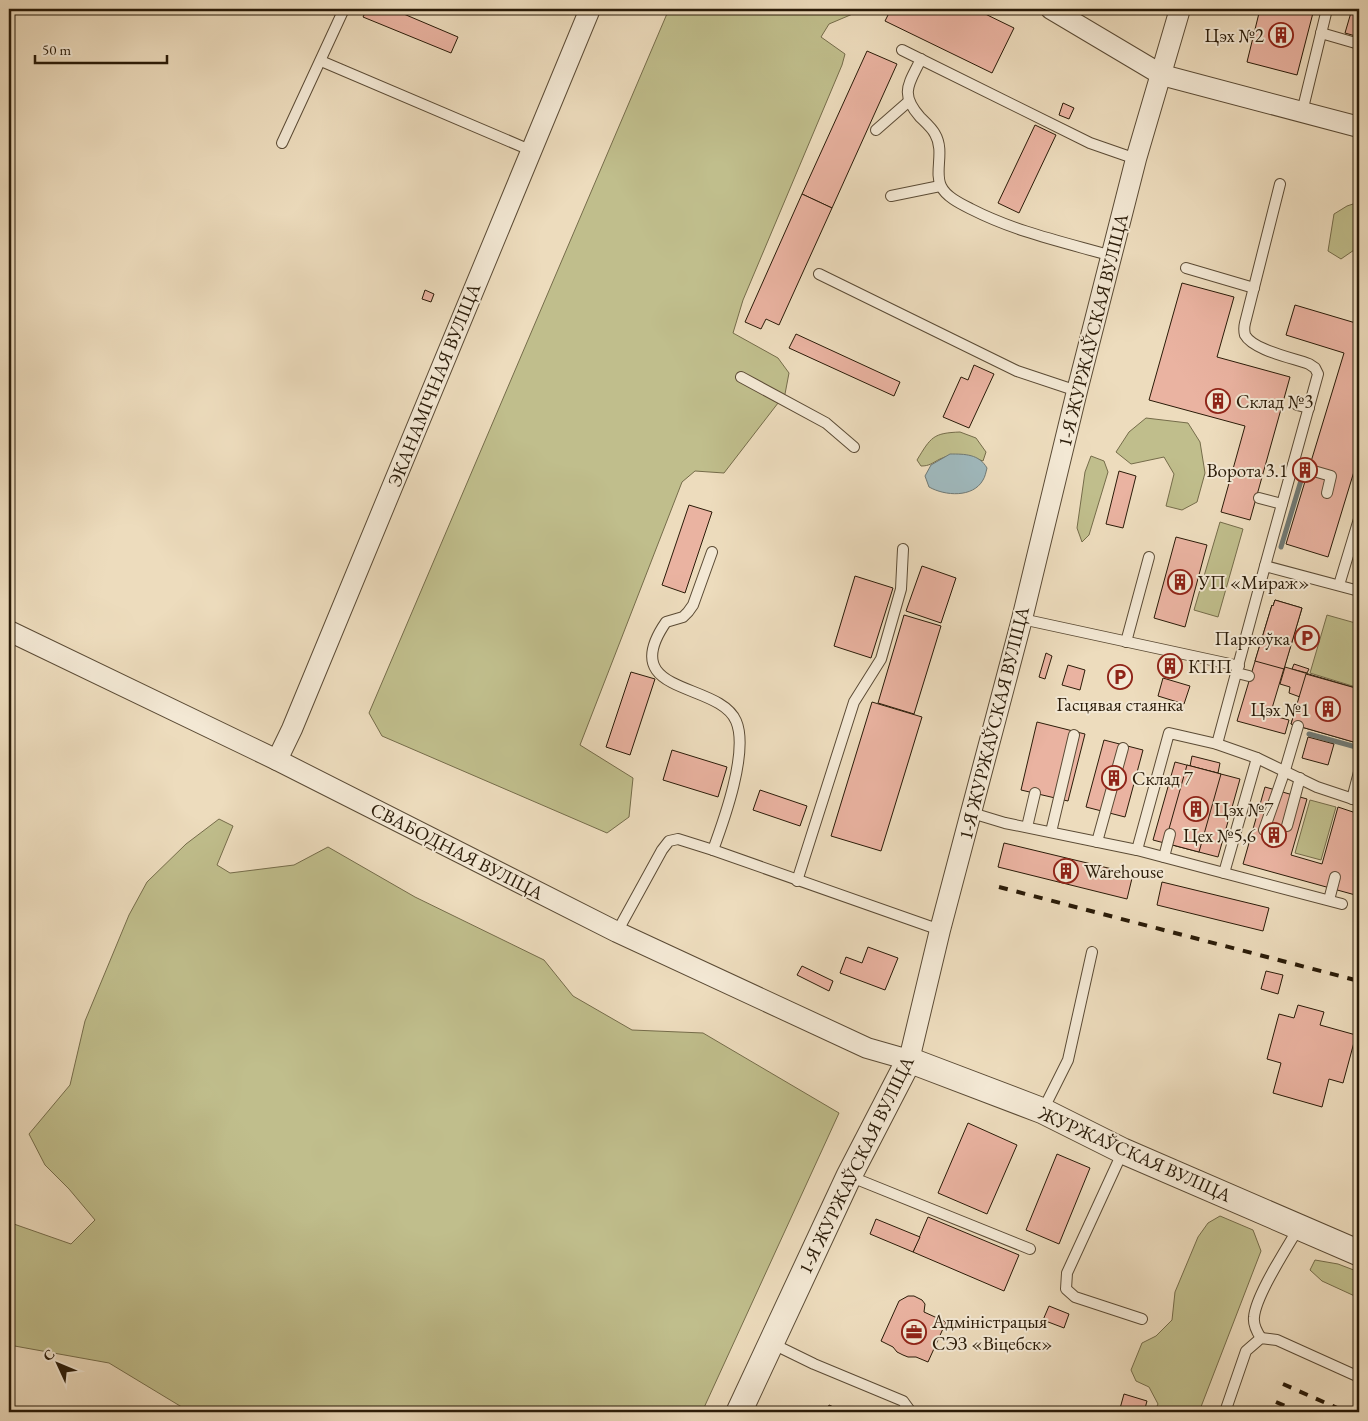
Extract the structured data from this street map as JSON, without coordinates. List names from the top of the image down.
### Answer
{
  "streets": {
    "street": [
      "1-Я ЖУРЖАЎСКАЯ ВУЛІЦА",
      "ЭКАНАМІЧНАЯ ВУЛІЦА",
      "СВАБОДНАЯ ВУЛІЦА",
      "ЖУРЖАЎСКАЯ ВУЛІЦА"
    ]
  },
  "crossings": [
    ["1-Я ЖУРЖАЎСКАЯ ВУЛІЦА", "СВАБОДНАЯ ВУЛІЦА"],
    ["1-Я ЖУРЖАЎСКАЯ ВУЛІЦА", "ЖУРЖАЎСКАЯ ВУЛІЦА"],
    ["ЭКАНАМІЧНАЯ ВУЛІЦА", "СВАБОДНАЯ ВУЛІЦА"],
    ["СВАБОДНАЯ ВУЛІЦА", "ЖУРЖАЎСКАЯ ВУЛІЦА"]
  ],
  "places": {
    "building": [
      "Цэх №2",
      "Склад №3",
      "Ворота 3.1",
      "УП «Мираж»",
      "КПП",
      "Цэх №1",
      "Склад 7",
      "Цэх №7",
      "Цех №5,6",
      "Warehouse"
    ],
    "parking": ["Паркоўка", "Гасцявая стаянка"],
    "office": ["Адміністрацыя СЭЗ «Віцебск»"]
  },
  "scale_bar": "50 m",
  "north": "top left"
}
